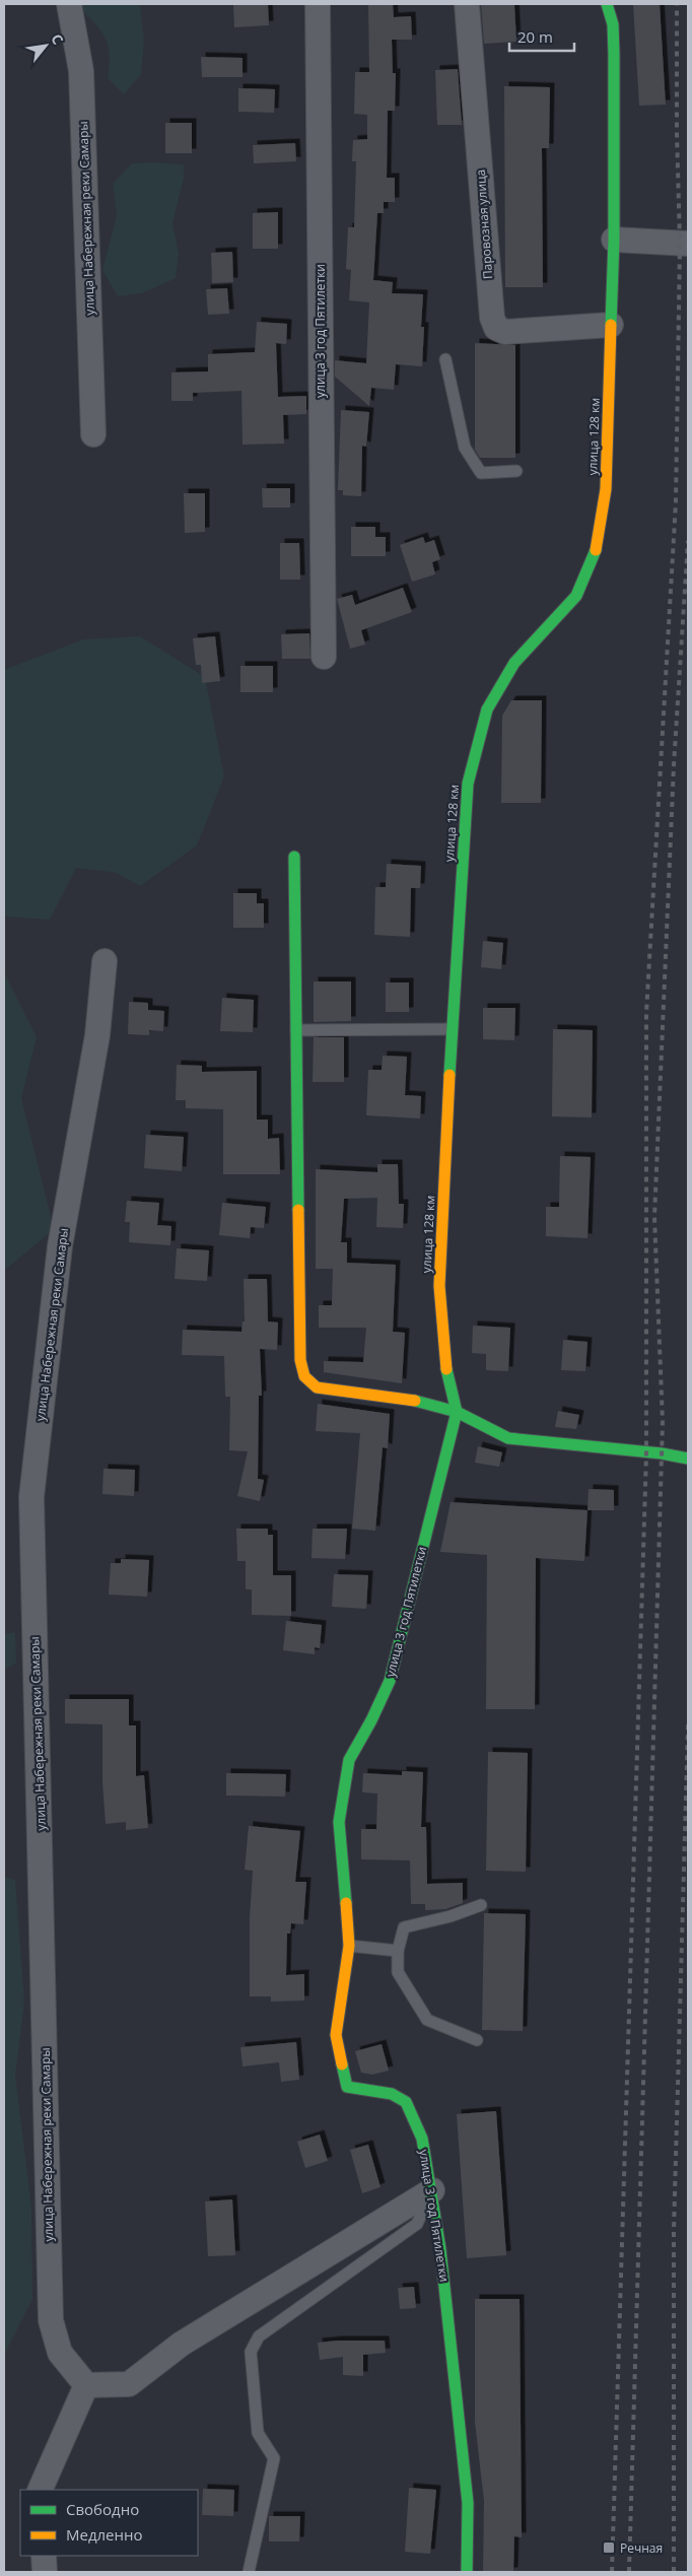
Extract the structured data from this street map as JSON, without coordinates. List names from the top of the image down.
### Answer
{
  "streets": {
    "street": [
      "улица Набережная реки Самары",
      "Паровозная улица",
      "улица 3 год Пятилетки",
      "улица 128 км"
    ]
  },
  "crossings": [
    ["Паровозная улица", "улица 128 км"],
    ["улица 3 год Пятилетки", "улица 128 км"]
  ],
  "places": {
    "transit": ["Речная"]
  },
  "legend": ["Свободно", "Медленно"],
  "scale_bar": "20 m",
  "north": "top right"
}
